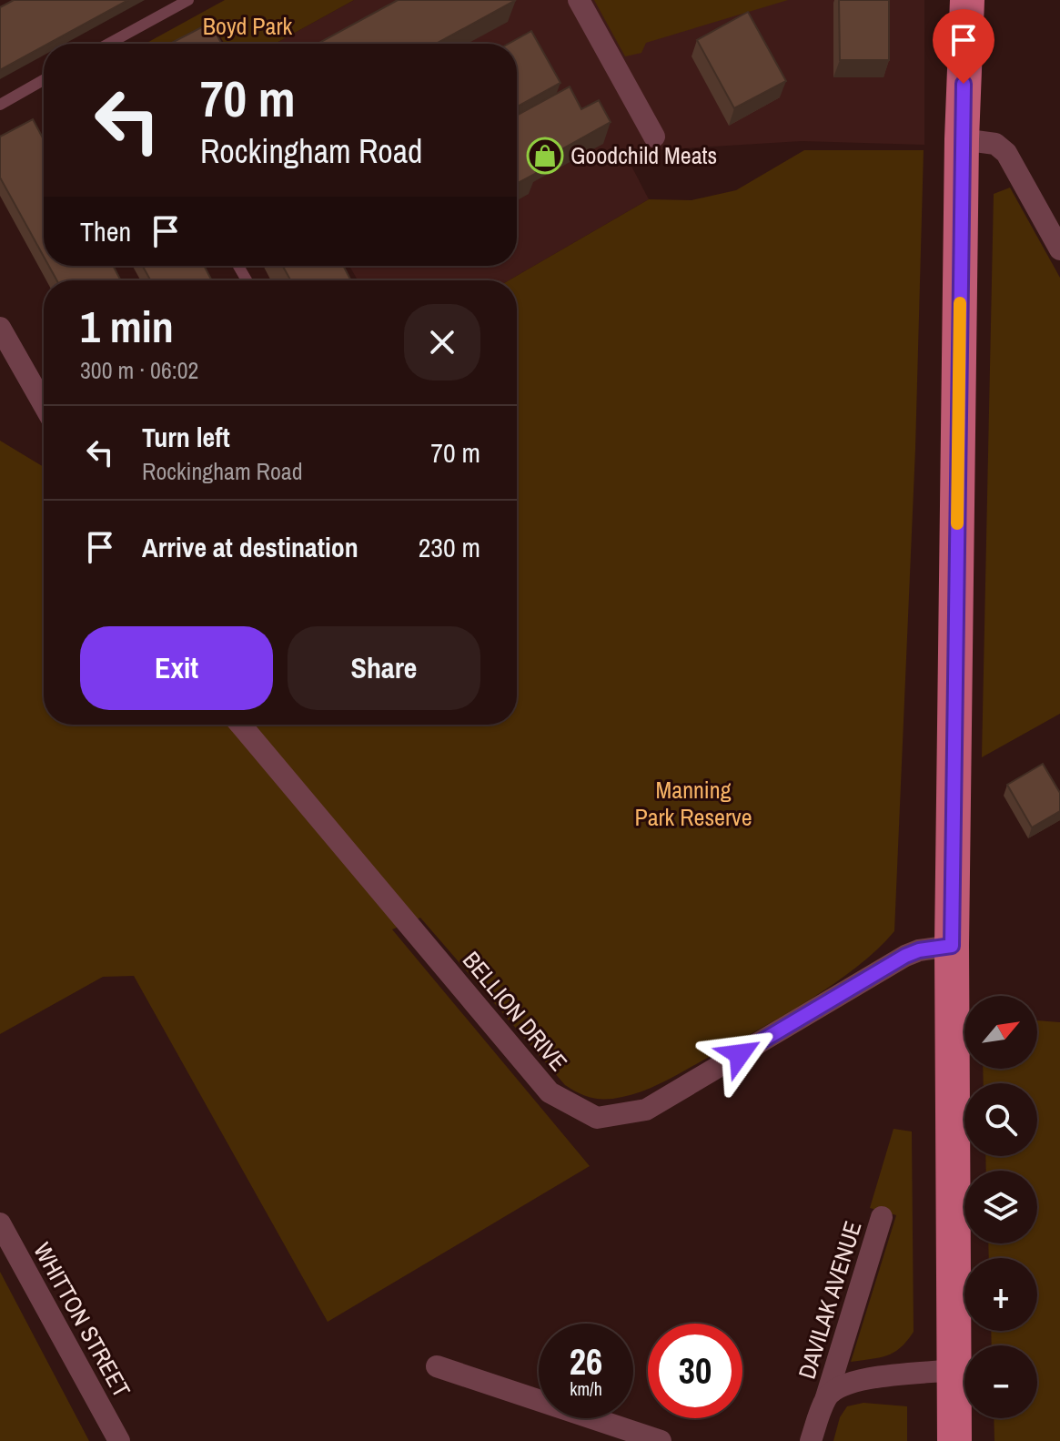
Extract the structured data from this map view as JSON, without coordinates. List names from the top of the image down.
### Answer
{
  "streets": {
    "street": ["BELLION DRIVE", "DAVILAK AVENUE", "WHITTON STREET"]
  },
  "parks": ["Boyd Park", "Manning Park Reserve"],
  "places": {
    "shop": ["Goodchild Meats"]
  },
  "north": "top right",
  "page": {
    "turn": ["70 m", "Rockingham Road"],
    "then": "Then",
    "heading": ["1 min", "300 m · 06:02"],
    "list": [
      {
        "name": "Turn left",
        "note": "Rockingham Road",
        "value": "70 m"
      },
      {
        "name": "Arrive at destination",
        "value": "230 m"
      }
    ],
    "buttons": ["Exit", "Share"],
    "map_buttons": ["+", "−"],
    "speed": "26 km/h",
    "limit": "30"
  }
}
